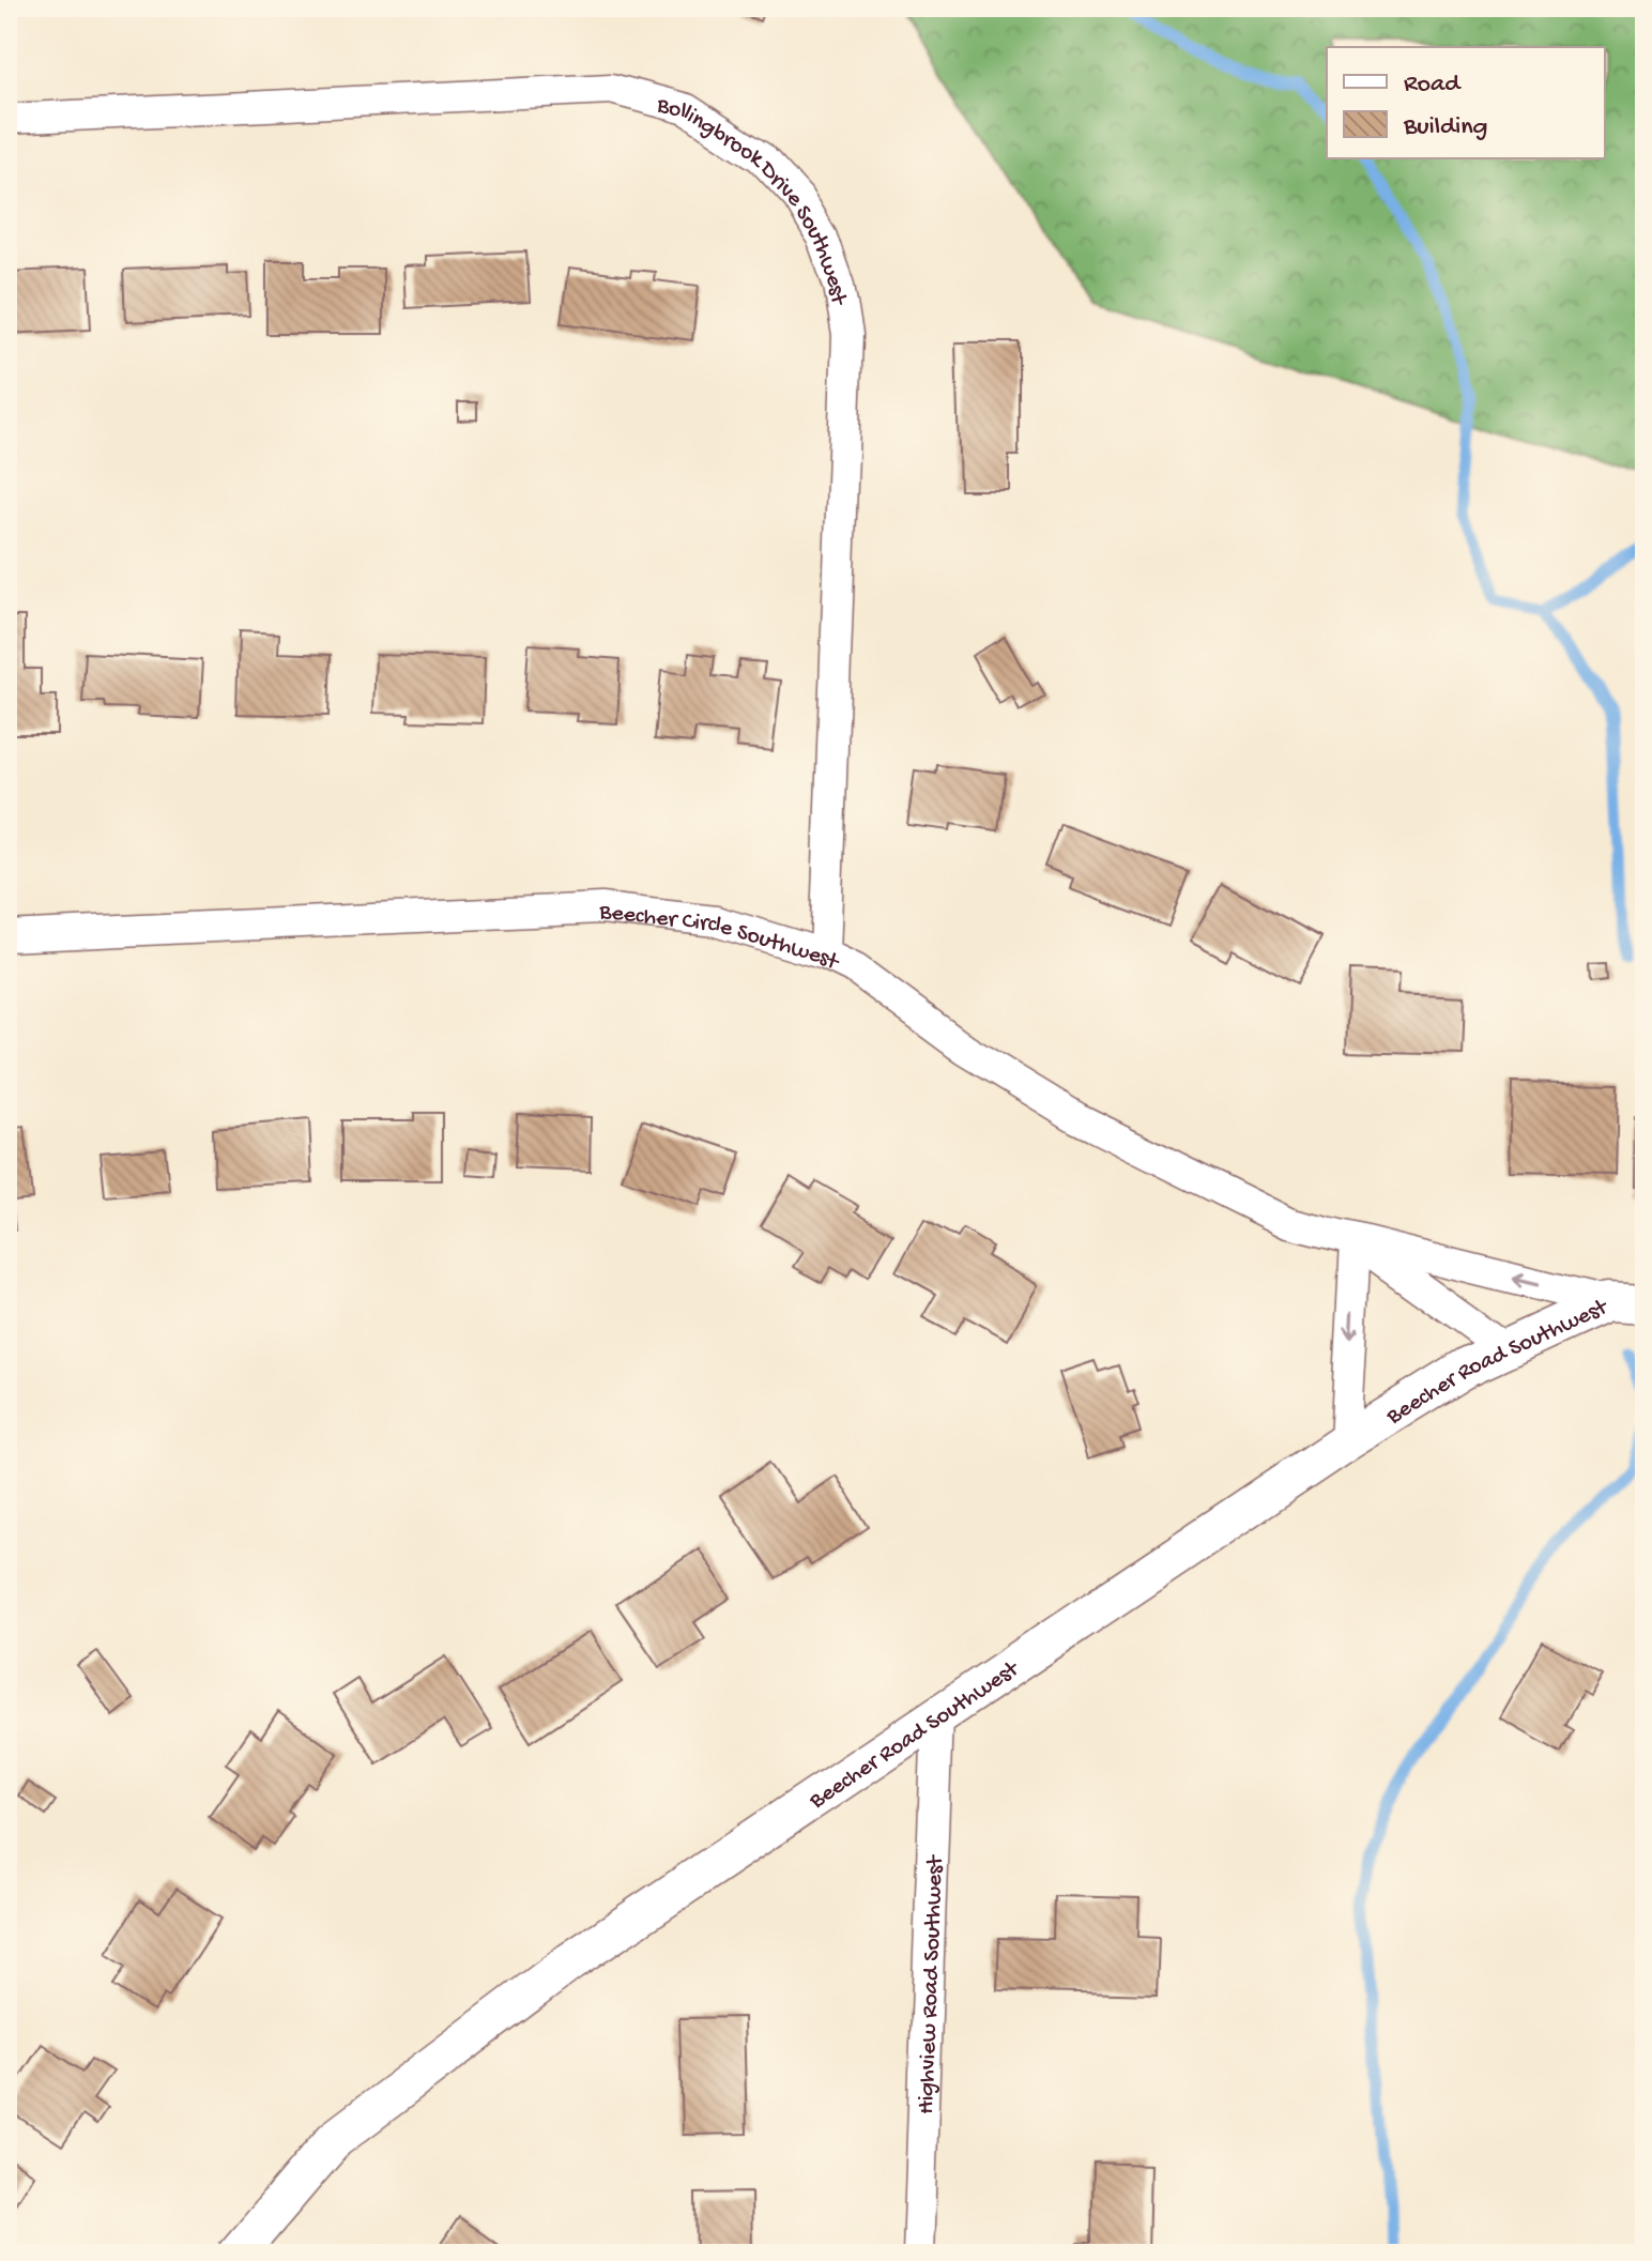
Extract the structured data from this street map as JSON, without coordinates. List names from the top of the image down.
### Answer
{
  "streets": {
    "street": [
      "Bollingbrook Drive Southwest",
      "Beecher Circle Southwest",
      "Beecher Road Southwest",
      "Highview Road Southwest"
    ]
  },
  "crossings": [
    ["Bollingbrook Drive Southwest", "Beecher Circle Southwest"],
    ["Beecher Circle Southwest", "Beecher Road Southwest"],
    ["Beecher Road Southwest", "Highview Road Southwest"]
  ],
  "legend": ["Road", "Building"]
}
